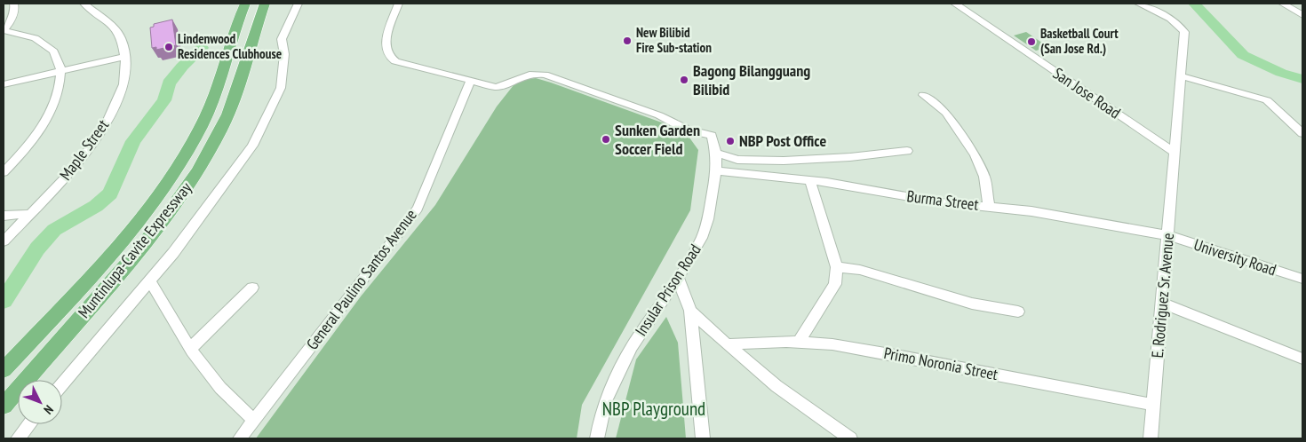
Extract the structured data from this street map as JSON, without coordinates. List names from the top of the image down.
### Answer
{
  "streets": {
    "highway": ["Muntinlupa-Cavite Expressway"],
    "street": [
      "San Jose Road",
      "Maple Street",
      "Burma Street",
      "University Road",
      "General Paulino Santos Avenue",
      "Insular Prison Road",
      "E. Rodriguez Sr. Avenue",
      "Primo Noronia Street"
    ]
  },
  "crossings": [
    ["San Jose Road", "E. Rodriguez Sr. Avenue"],
    ["Burma Street", "University Road"],
    ["Burma Street", "Insular Prison Road"],
    ["Burma Street", "E. Rodriguez Sr. Avenue"],
    ["University Road", "E. Rodriguez Sr. Avenue"],
    ["General Paulino Santos Avenue", "Insular Prison Road"],
    ["E. Rodriguez Sr. Avenue", "Primo Noronia Street"]
  ],
  "parks": ["NBP Playground"],
  "places": [
    "New Bilibid Fire Sub-station",
    "Basketball Court (San Jose Rd.)",
    "Lindenwood Residences Clubhouse",
    "Bagong Bilangguang Bilibid",
    "Sunken Garden Soccer Field",
    "NBP Post Office"
  ],
  "north": "bottom right"
}
